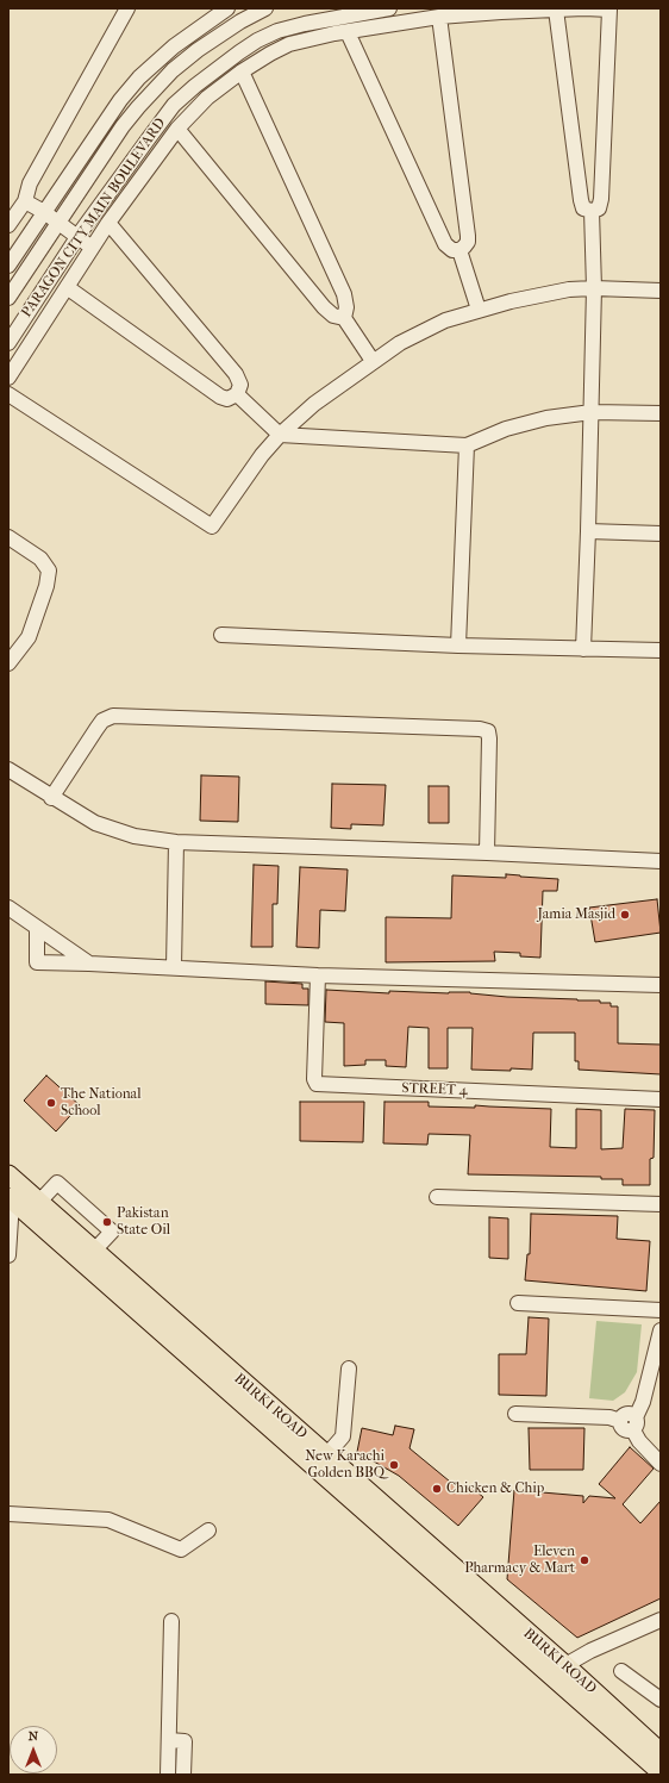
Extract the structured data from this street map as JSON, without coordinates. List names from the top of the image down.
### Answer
{
  "streets": {
    "main road": ["BURKI ROAD"],
    "street": ["PARAGON CITY MAIN BOULEVARD", "STREET 4"]
  },
  "places": [
    "Jamia Masjid",
    "The National School",
    "Pakistan State Oil",
    "New Karachi Golden BBQ",
    "Chicken & Chip",
    "Eleven Pharmacy & Mart"
  ],
  "north": "top"
}
